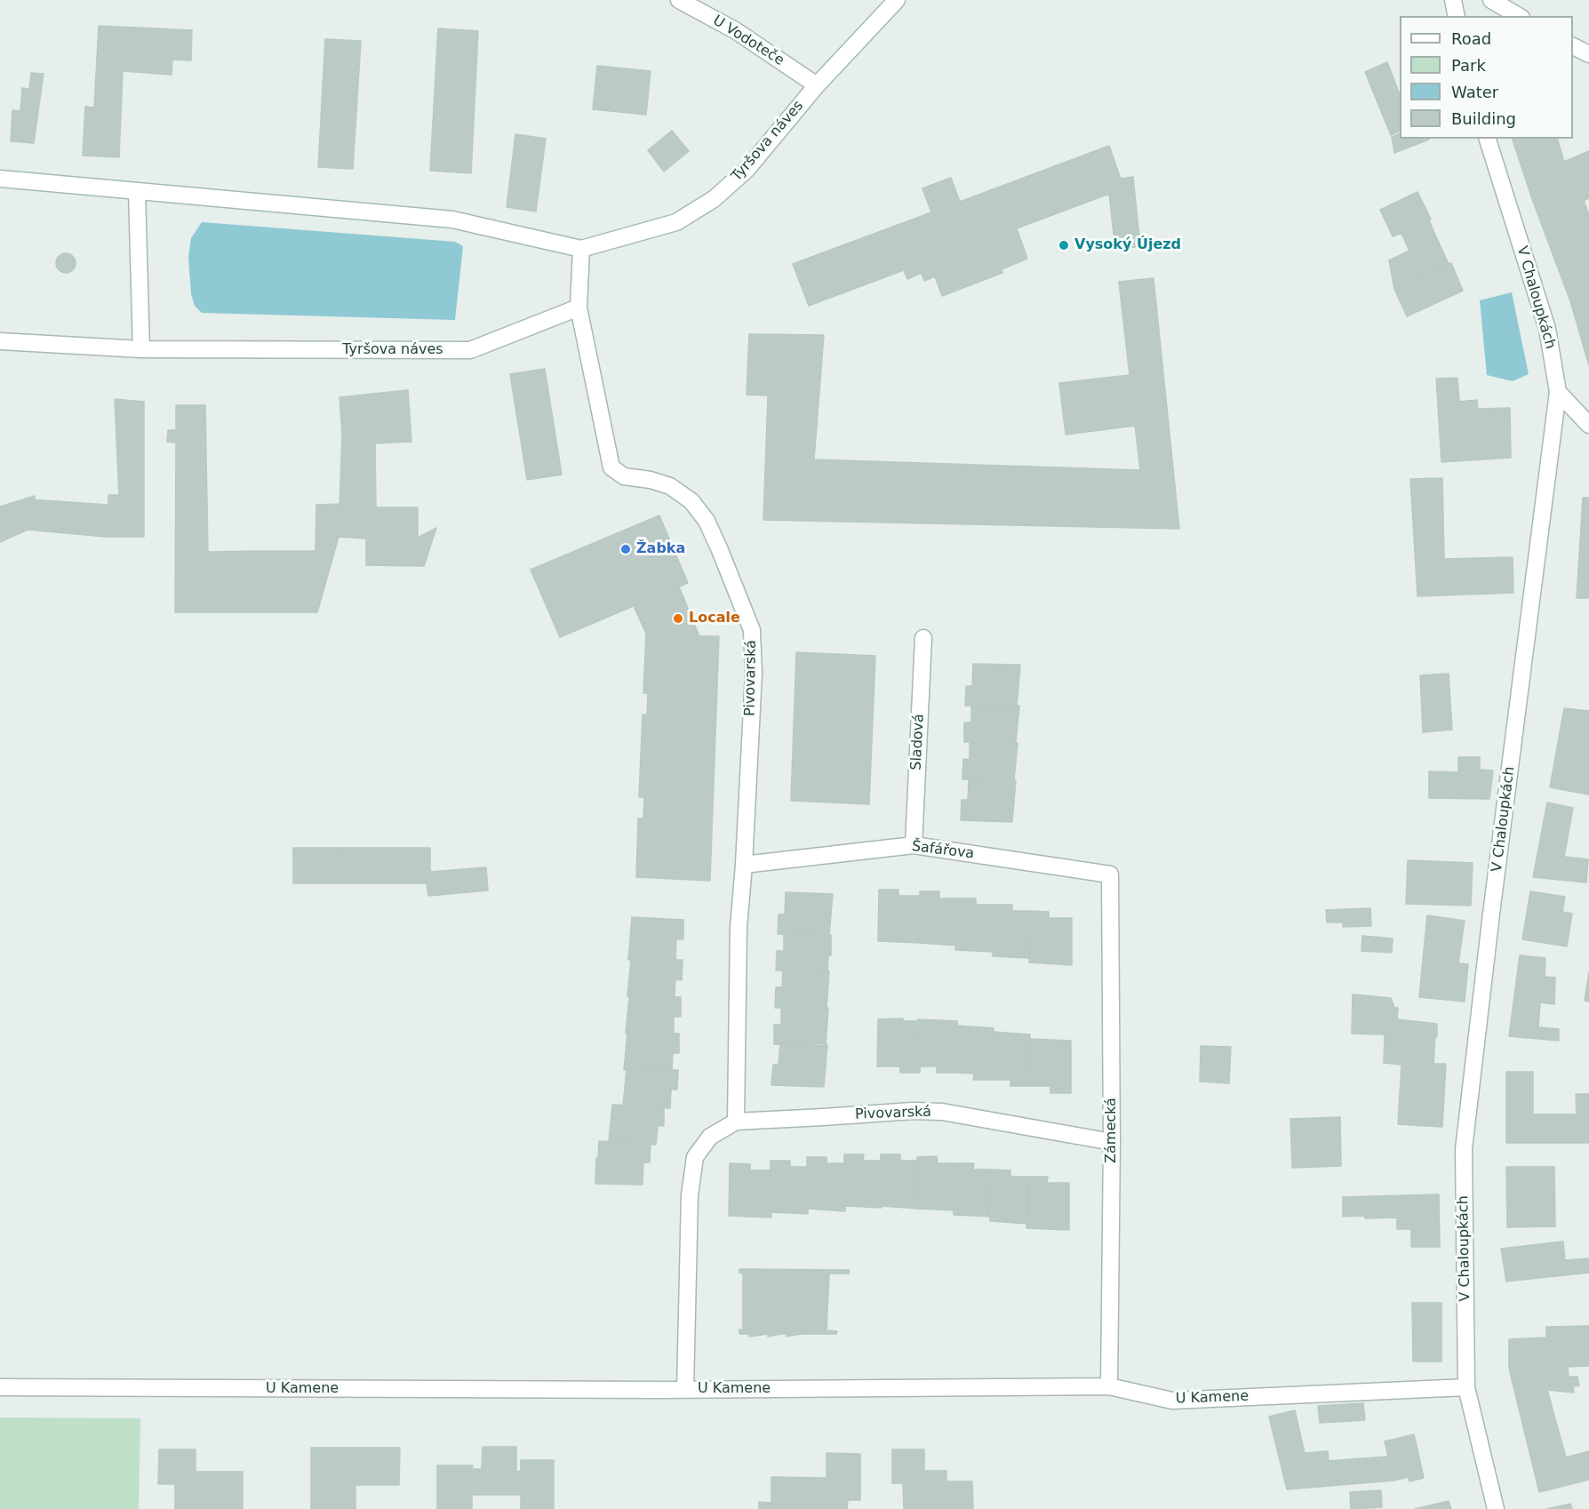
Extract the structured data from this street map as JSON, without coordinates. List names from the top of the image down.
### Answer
{
  "streets": {
    "street": [
      "U Vodoteče",
      "Tyršova náves",
      "V Chaloupkách",
      "Pivovarská",
      "Sladová",
      "Šafářova",
      "Zámecká",
      "U Kamene"
    ]
  },
  "crossings": [
    ["U Vodoteče", "Tyršova náves"],
    ["Tyršova náves", "Pivovarská"],
    ["V Chaloupkách", "U Kamene"],
    ["Pivovarská", "Šafářova"],
    ["Pivovarská", "Zámecká"],
    ["Pivovarská", "U Kamene"],
    ["Sladová", "Šafářova"],
    ["Šafářova", "Zámecká"],
    ["Zámecká", "U Kamene"]
  ],
  "places": ["Vysoký Újezd", "Žabka", "Locale"],
  "legend": [
    "Road",
    "Park",
    "Water",
    "Building"
  ]
}
